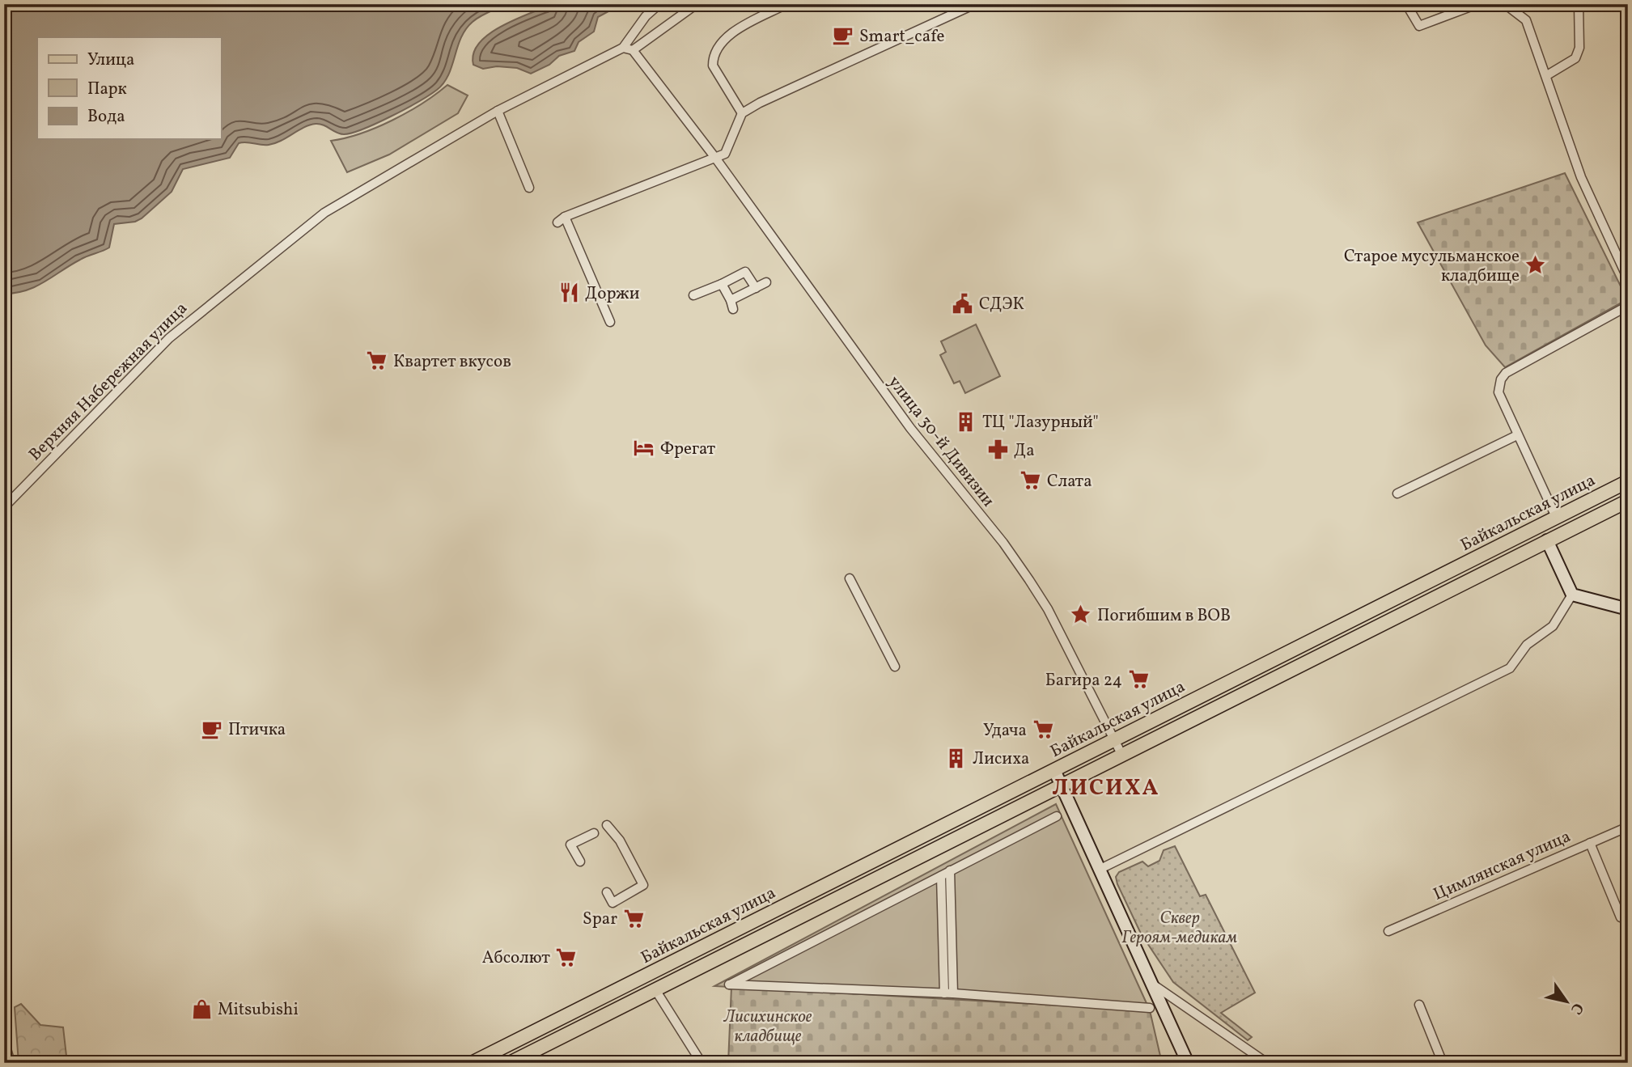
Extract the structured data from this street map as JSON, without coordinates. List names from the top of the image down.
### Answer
{
  "streets": {
    "main road": ["Байкальская улица"],
    "street": ["Верхняя Набережная улица", "улица 30-й Дивизии", "Цимлянская улица"]
  },
  "crossings": [
    ["улица 30-й Дивизии", "Байкальская улица"]
  ],
  "districts": ["ЛИСИХА"],
  "parks": ["Сквер Героям-медикам", "Лисихинское кладбище"],
  "places": {
    "cafe": ["Smart_cafe", "Птичка"],
    "place": ["Старое мусульманское кладбище", "Погибшим в ВОВ"],
    "restaurant": ["Доржи"],
    "public building": ["СДЭК"],
    "supermarket": [
      "Квартет вкусов",
      "Слата",
      "Багира 24",
      "Удача",
      "Spar",
      "Абсолют"
    ],
    "building": ["ТЦ \"Лазурный\"", "Лисиха"],
    "hotel": ["Фрегат"],
    "pharmacy": ["Да"],
    "shop": ["Mitsubishi"]
  },
  "legend": ["Улица", "Парк", "Вода"],
  "north": "bottom right"
}
